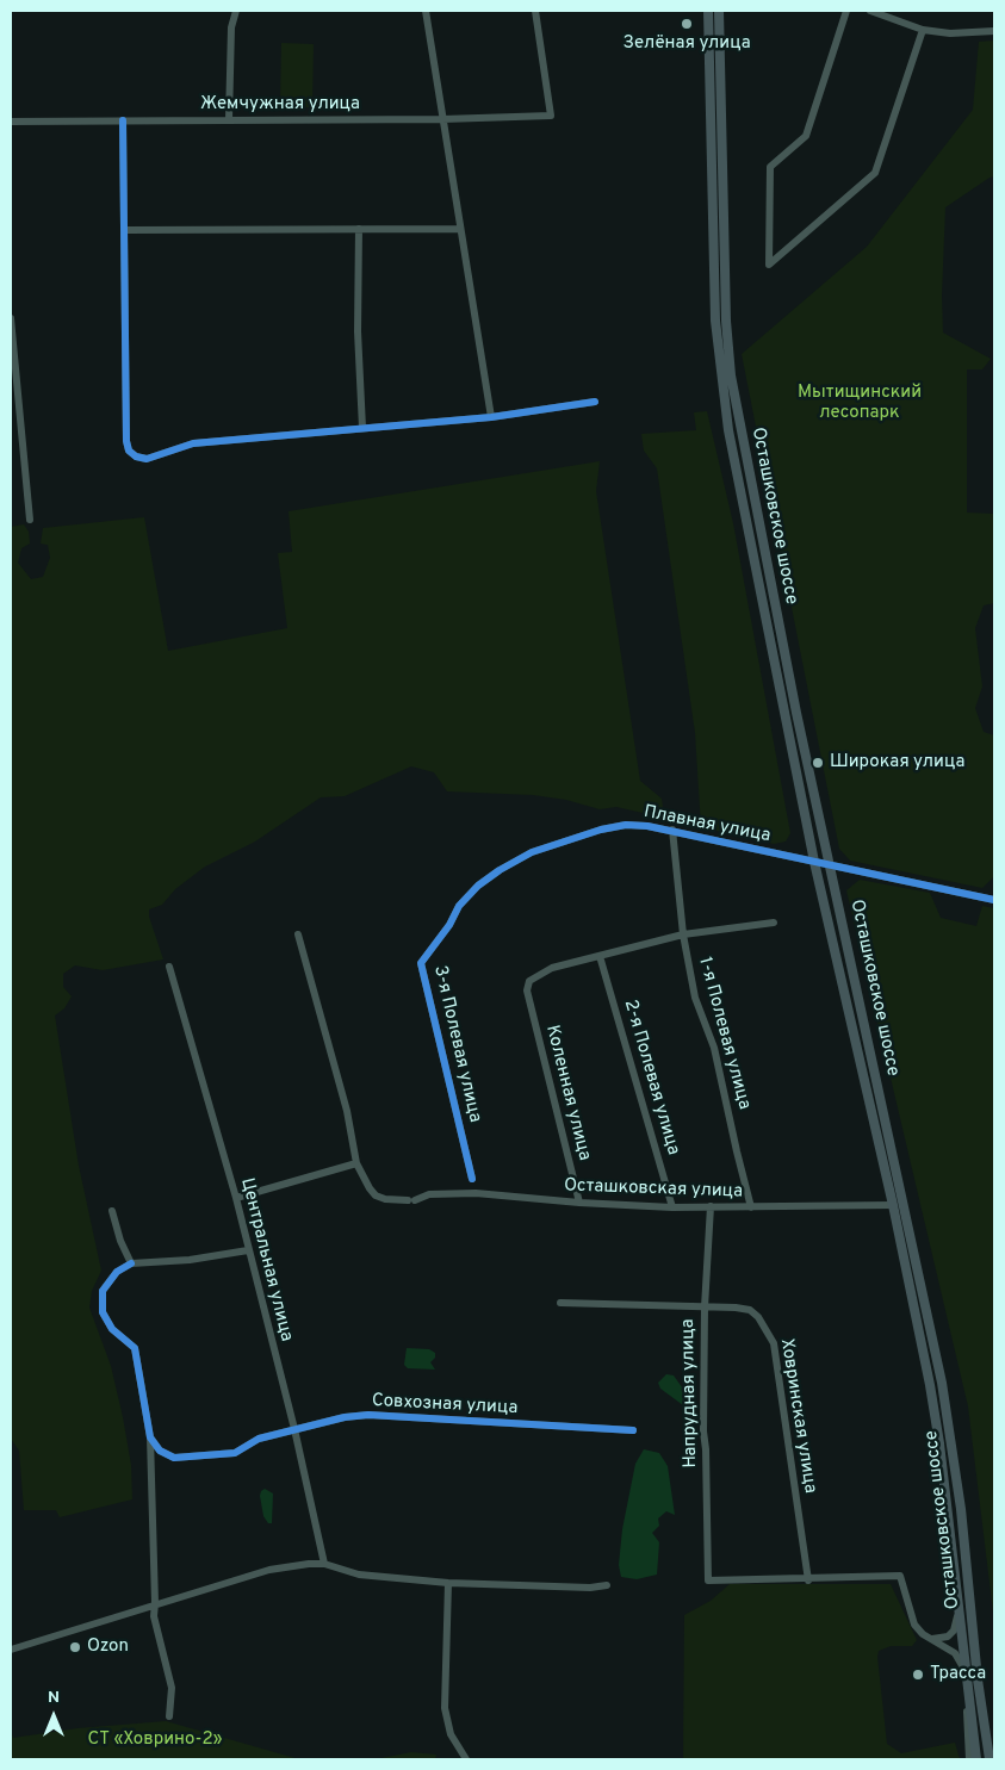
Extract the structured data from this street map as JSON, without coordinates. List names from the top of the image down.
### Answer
{
  "streets": {
    "main road": ["Осташковское шоссе"],
    "street": [
      "Жемчужная улица",
      "Плавная улица",
      "1-я Полевая улица",
      "3-я Полевая улица",
      "2-я Полевая улица",
      "Коленная улица",
      "Осташковская улица",
      "Центральная улица",
      "Напрудная улица",
      "Совхозная улица",
      "Ховринская улица"
    ]
  },
  "crossings": [
    ["Осташковское шоссе", "Плавная улица"],
    ["Осташковское шоссе", "Осташковская улица"],
    ["Плавная улица", "1-я Полевая улица"],
    ["Плавная улица", "3-я Полевая улица"],
    ["1-я Полевая улица", "Осташковская улица"],
    ["2-я Полевая улица", "Коленная улица"],
    ["2-я Полевая улица", "Осташковская улица"],
    ["Коленная улица", "Осташковская улица"],
    ["Осташковская улица", "Напрудная улица"],
    ["Центральная улица", "Совхозная улица"],
    ["Напрудная улица", "Ховринская улица"]
  ],
  "parks": ["Мытищинский лесопарк", "СТ «Ховрино-2»"],
  "places": [
    "Зелёная улица",
    "Широкая улица",
    "Ozon",
    "Трасса"
  ],
  "north": "top"
}
